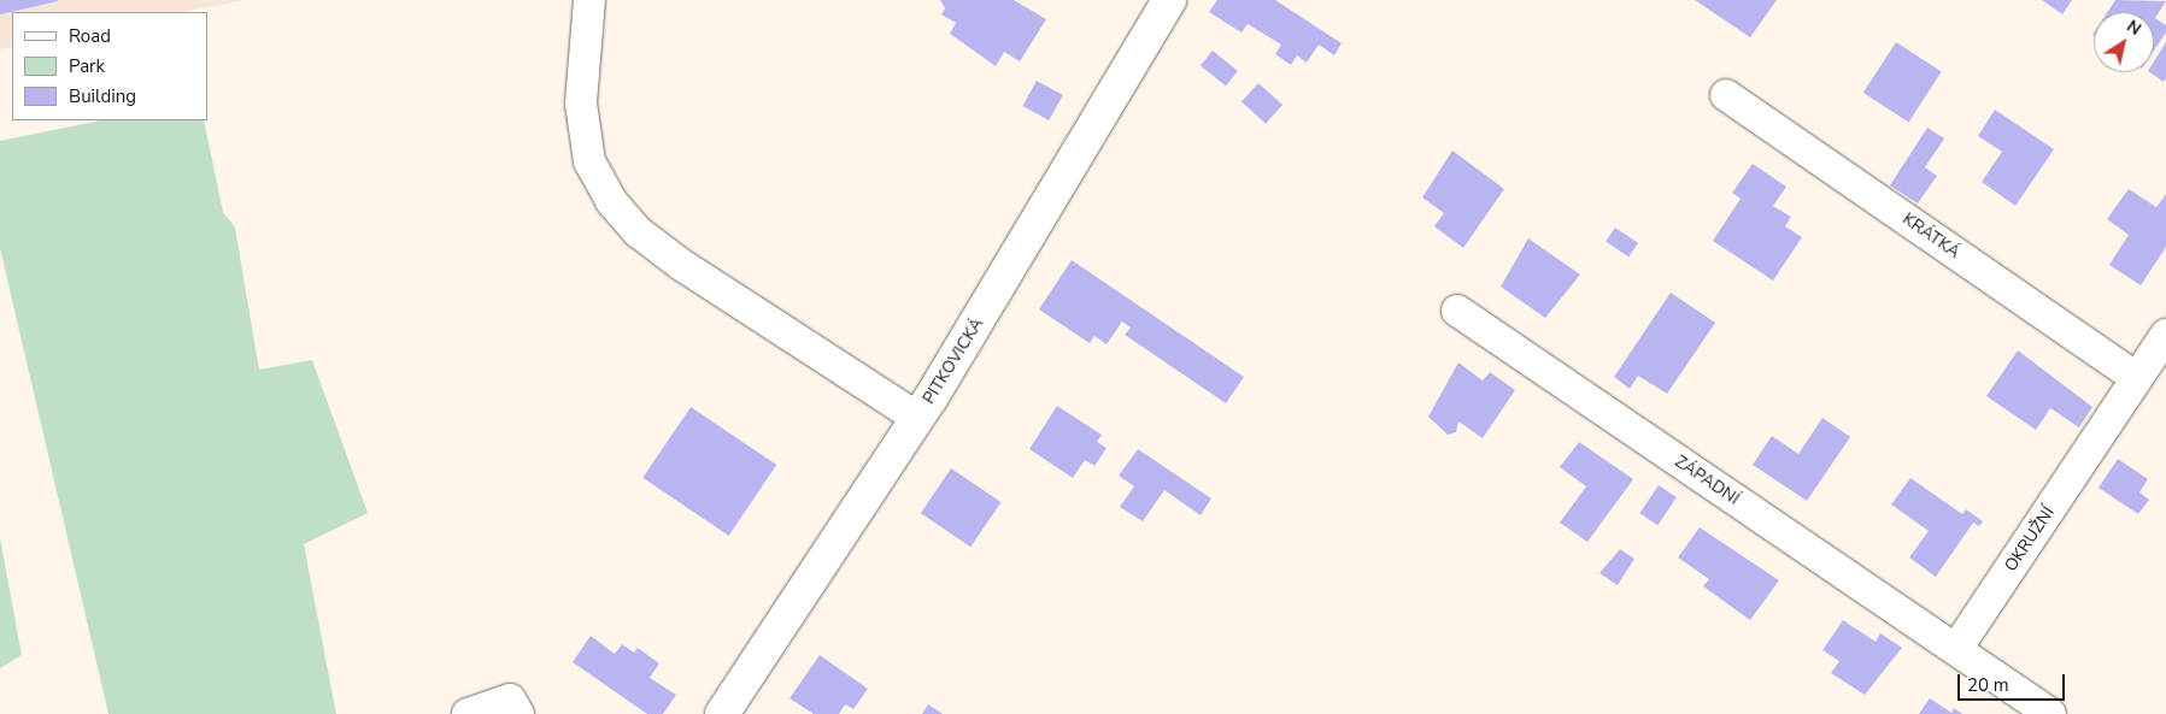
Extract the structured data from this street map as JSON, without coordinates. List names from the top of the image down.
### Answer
{
  "streets": {
    "street": [
      "KRÁTKÁ",
      "PITKOVICKÁ",
      "ZÁPADNÍ",
      "OKRUŽNÍ"
    ]
  },
  "crossings": [
    ["KRÁTKÁ", "OKRUŽNÍ"],
    ["ZÁPADNÍ", "OKRUŽNÍ"]
  ],
  "legend": ["Road", "Park", "Building"],
  "scale_bar": "20 m",
  "north": "top right"
}
